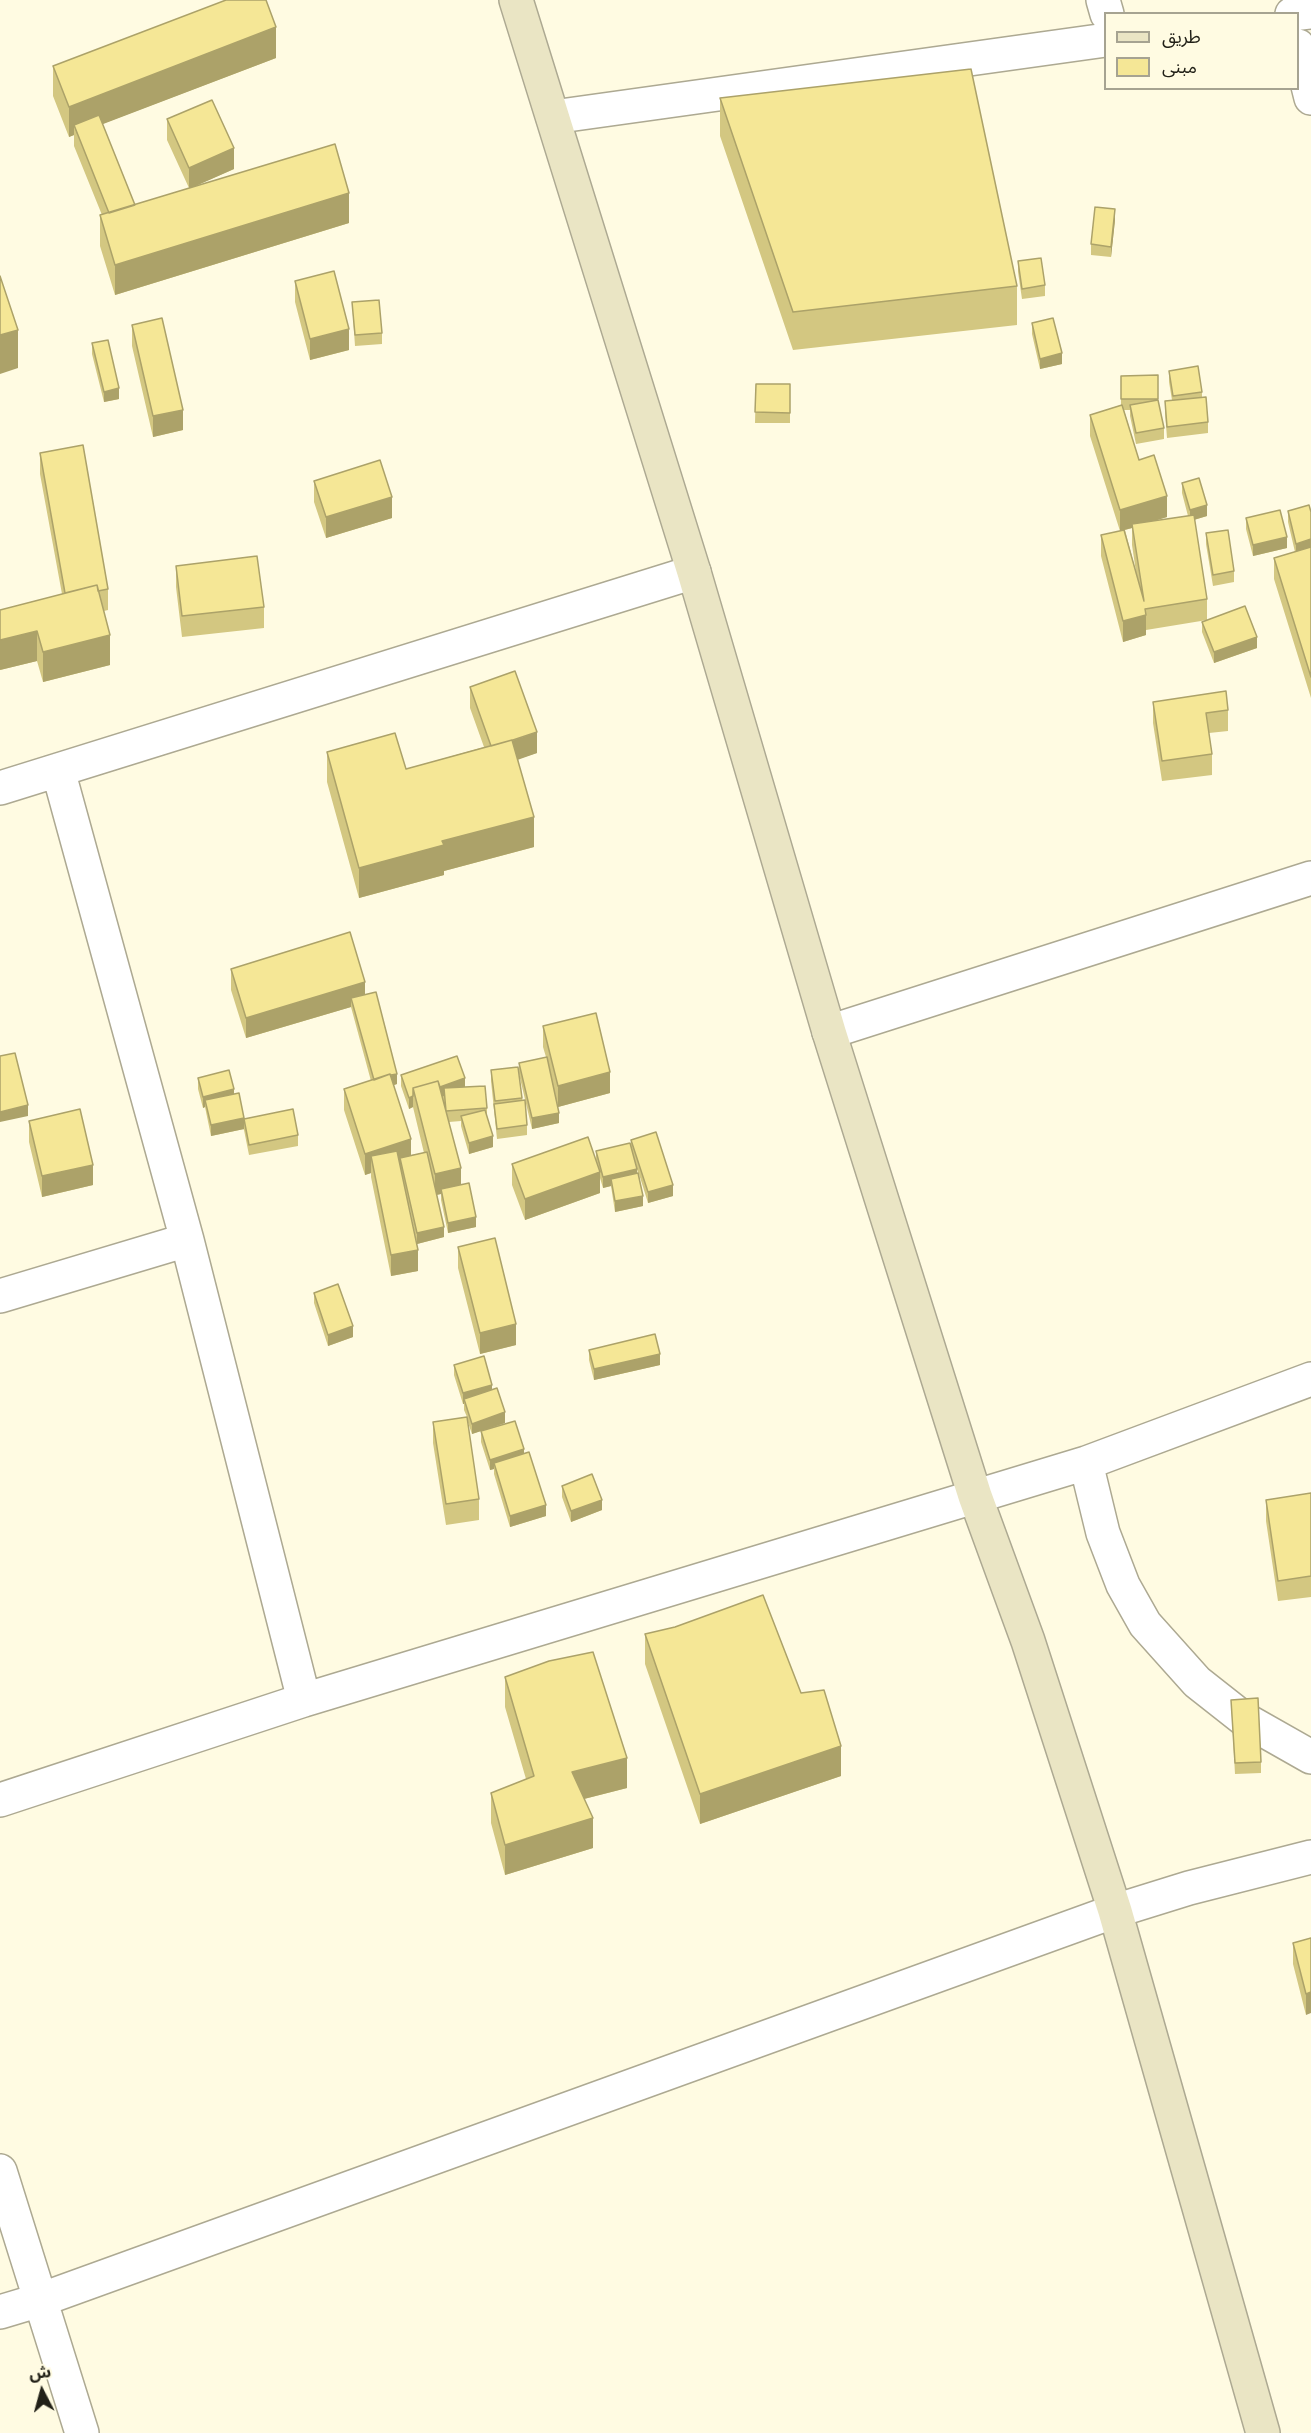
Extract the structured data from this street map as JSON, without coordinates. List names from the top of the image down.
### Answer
{
  "legend": ["طريق", "مبنى"],
  "north": "top"
}
